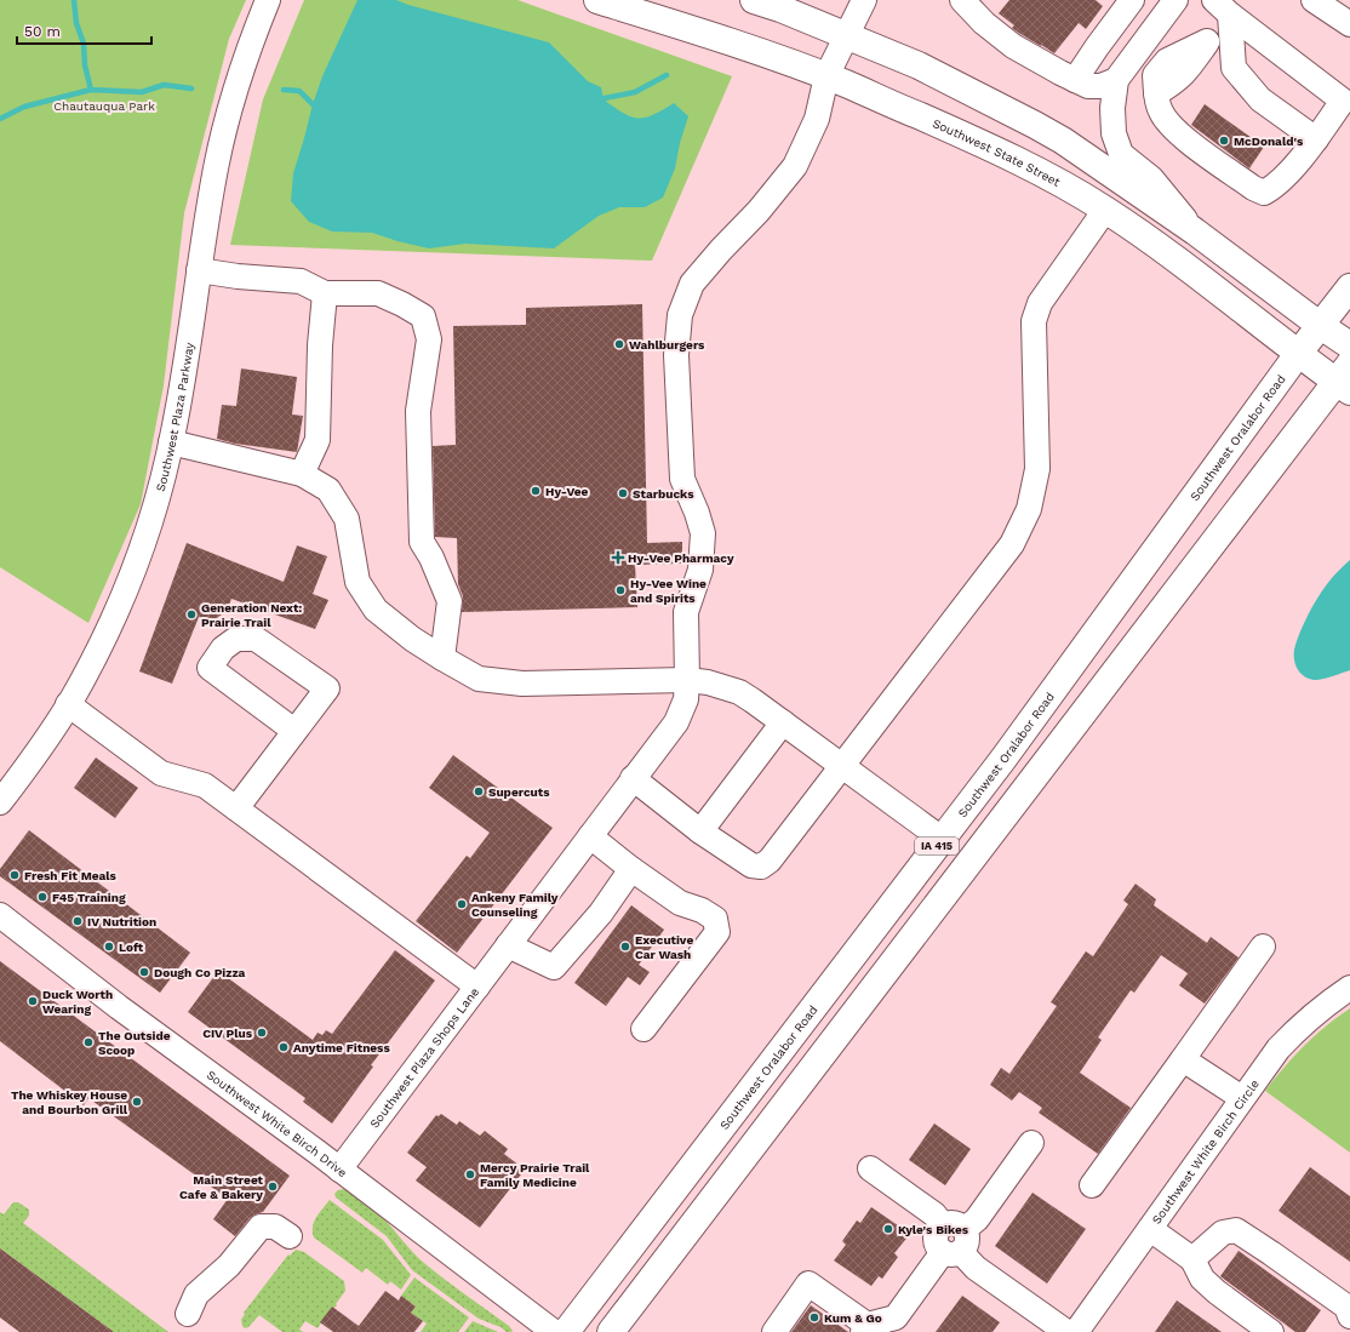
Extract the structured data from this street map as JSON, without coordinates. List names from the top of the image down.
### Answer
{
  "streets": {
    "main road": ["Southwest State Street", "Southwest Oralabor Road", "IA 415"],
    "street": [
      "Southwest Plaza Parkway",
      "Southwest Plaza Shops Lane",
      "Southwest White Birch Drive",
      "Southwest White Birch Circle"
    ]
  },
  "crossings": [
    ["Southwest State Street", "Southwest Oralabor Road"],
    ["Southwest State Street", "IA 415"],
    ["Southwest State Street", "Southwest Plaza Shops Lane"],
    ["Southwest Plaza Shops Lane", "Southwest White Birch Drive"]
  ],
  "parks": ["Chautauqua Park"],
  "places": {
    "other": [
      "McDonald's",
      "Wahlburgers",
      "Hy-Vee",
      "Starbucks",
      "Hy-Vee Wine and Spirits",
      "Generation Next: Prairie Trail",
      "Supercuts",
      "Fresh Fit Meals",
      "F45 Training",
      "Ankeny Family Counseling",
      "IV Nutrition",
      "Loft",
      "Executive Car Wash",
      "Dough Co Pizza",
      "Duck Worth Wearing",
      "CIV Plus",
      "The Outside Scoop",
      "Anytime Fitness",
      "The Whiskey House and Bourbon Grill",
      "Mercy Prairie Trail Family Medicine",
      "Main Street Cafe & Bakery",
      "Kyle's Bikes",
      "Kum & Go"
    ],
    "health": ["Hy-Vee Pharmacy"]
  },
  "scale_bar": "50 m"
}
